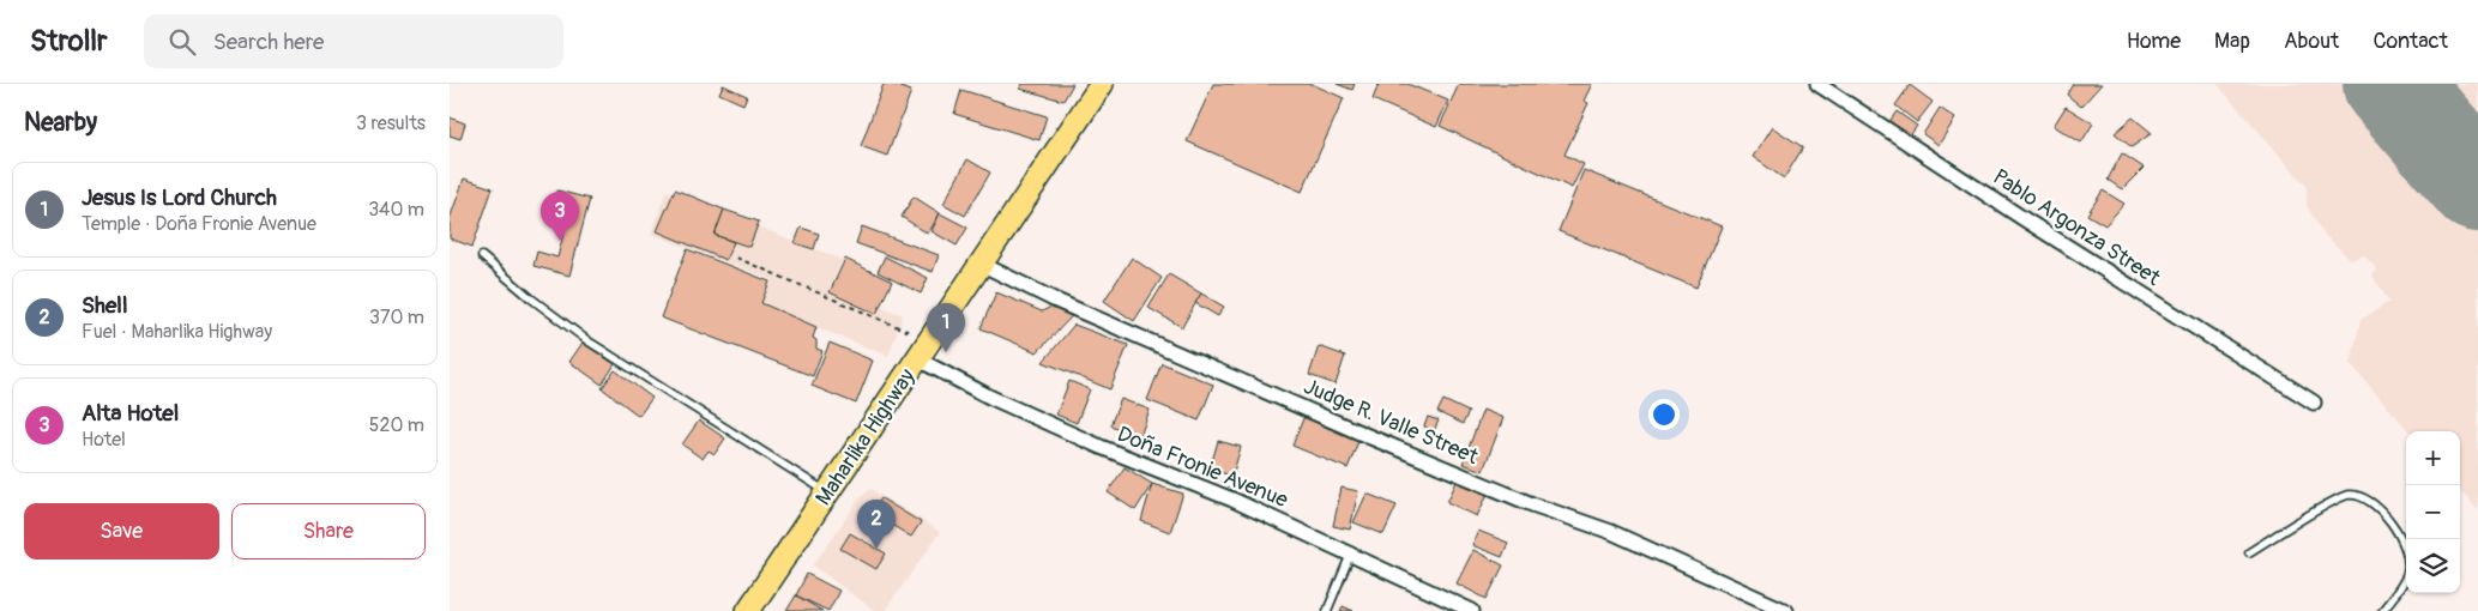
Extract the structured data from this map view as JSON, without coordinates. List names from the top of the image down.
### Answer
{
  "streets": {
    "highway": ["Maharlika Highway"],
    "street": ["Pablo Argonza Street", "Judge R. Valle Street", "Doña Fronie Avenue"]
  },
  "crossings": [
    ["Judge R. Valle Street", "Maharlika Highway"],
    ["Maharlika Highway", "Doña Fronie Avenue"]
  ],
  "page": {
    "header": "Strollr",
    "search": "Search here",
    "nav": [
      "Home",
      "Map",
      "About",
      "Contact"
    ],
    "heading": ["Nearby", "3 results"],
    "list": [
      {
        "mark": "1",
        "name": "Jesus Is Lord Church",
        "note": "Temple · Doña Fronie Avenue",
        "value": "340 m"
      },
      {
        "mark": "2",
        "name": "Shell",
        "note": "Fuel · Maharlika Highway",
        "value": "370 m"
      },
      {
        "mark": "3",
        "name": "Alta Hotel",
        "note": "Hotel",
        "value": "520 m"
      }
    ],
    "pins": ["3", "1", "2"],
    "map_buttons": ["+", "−"],
    "buttons": ["Save", "Share"]
  }
}
